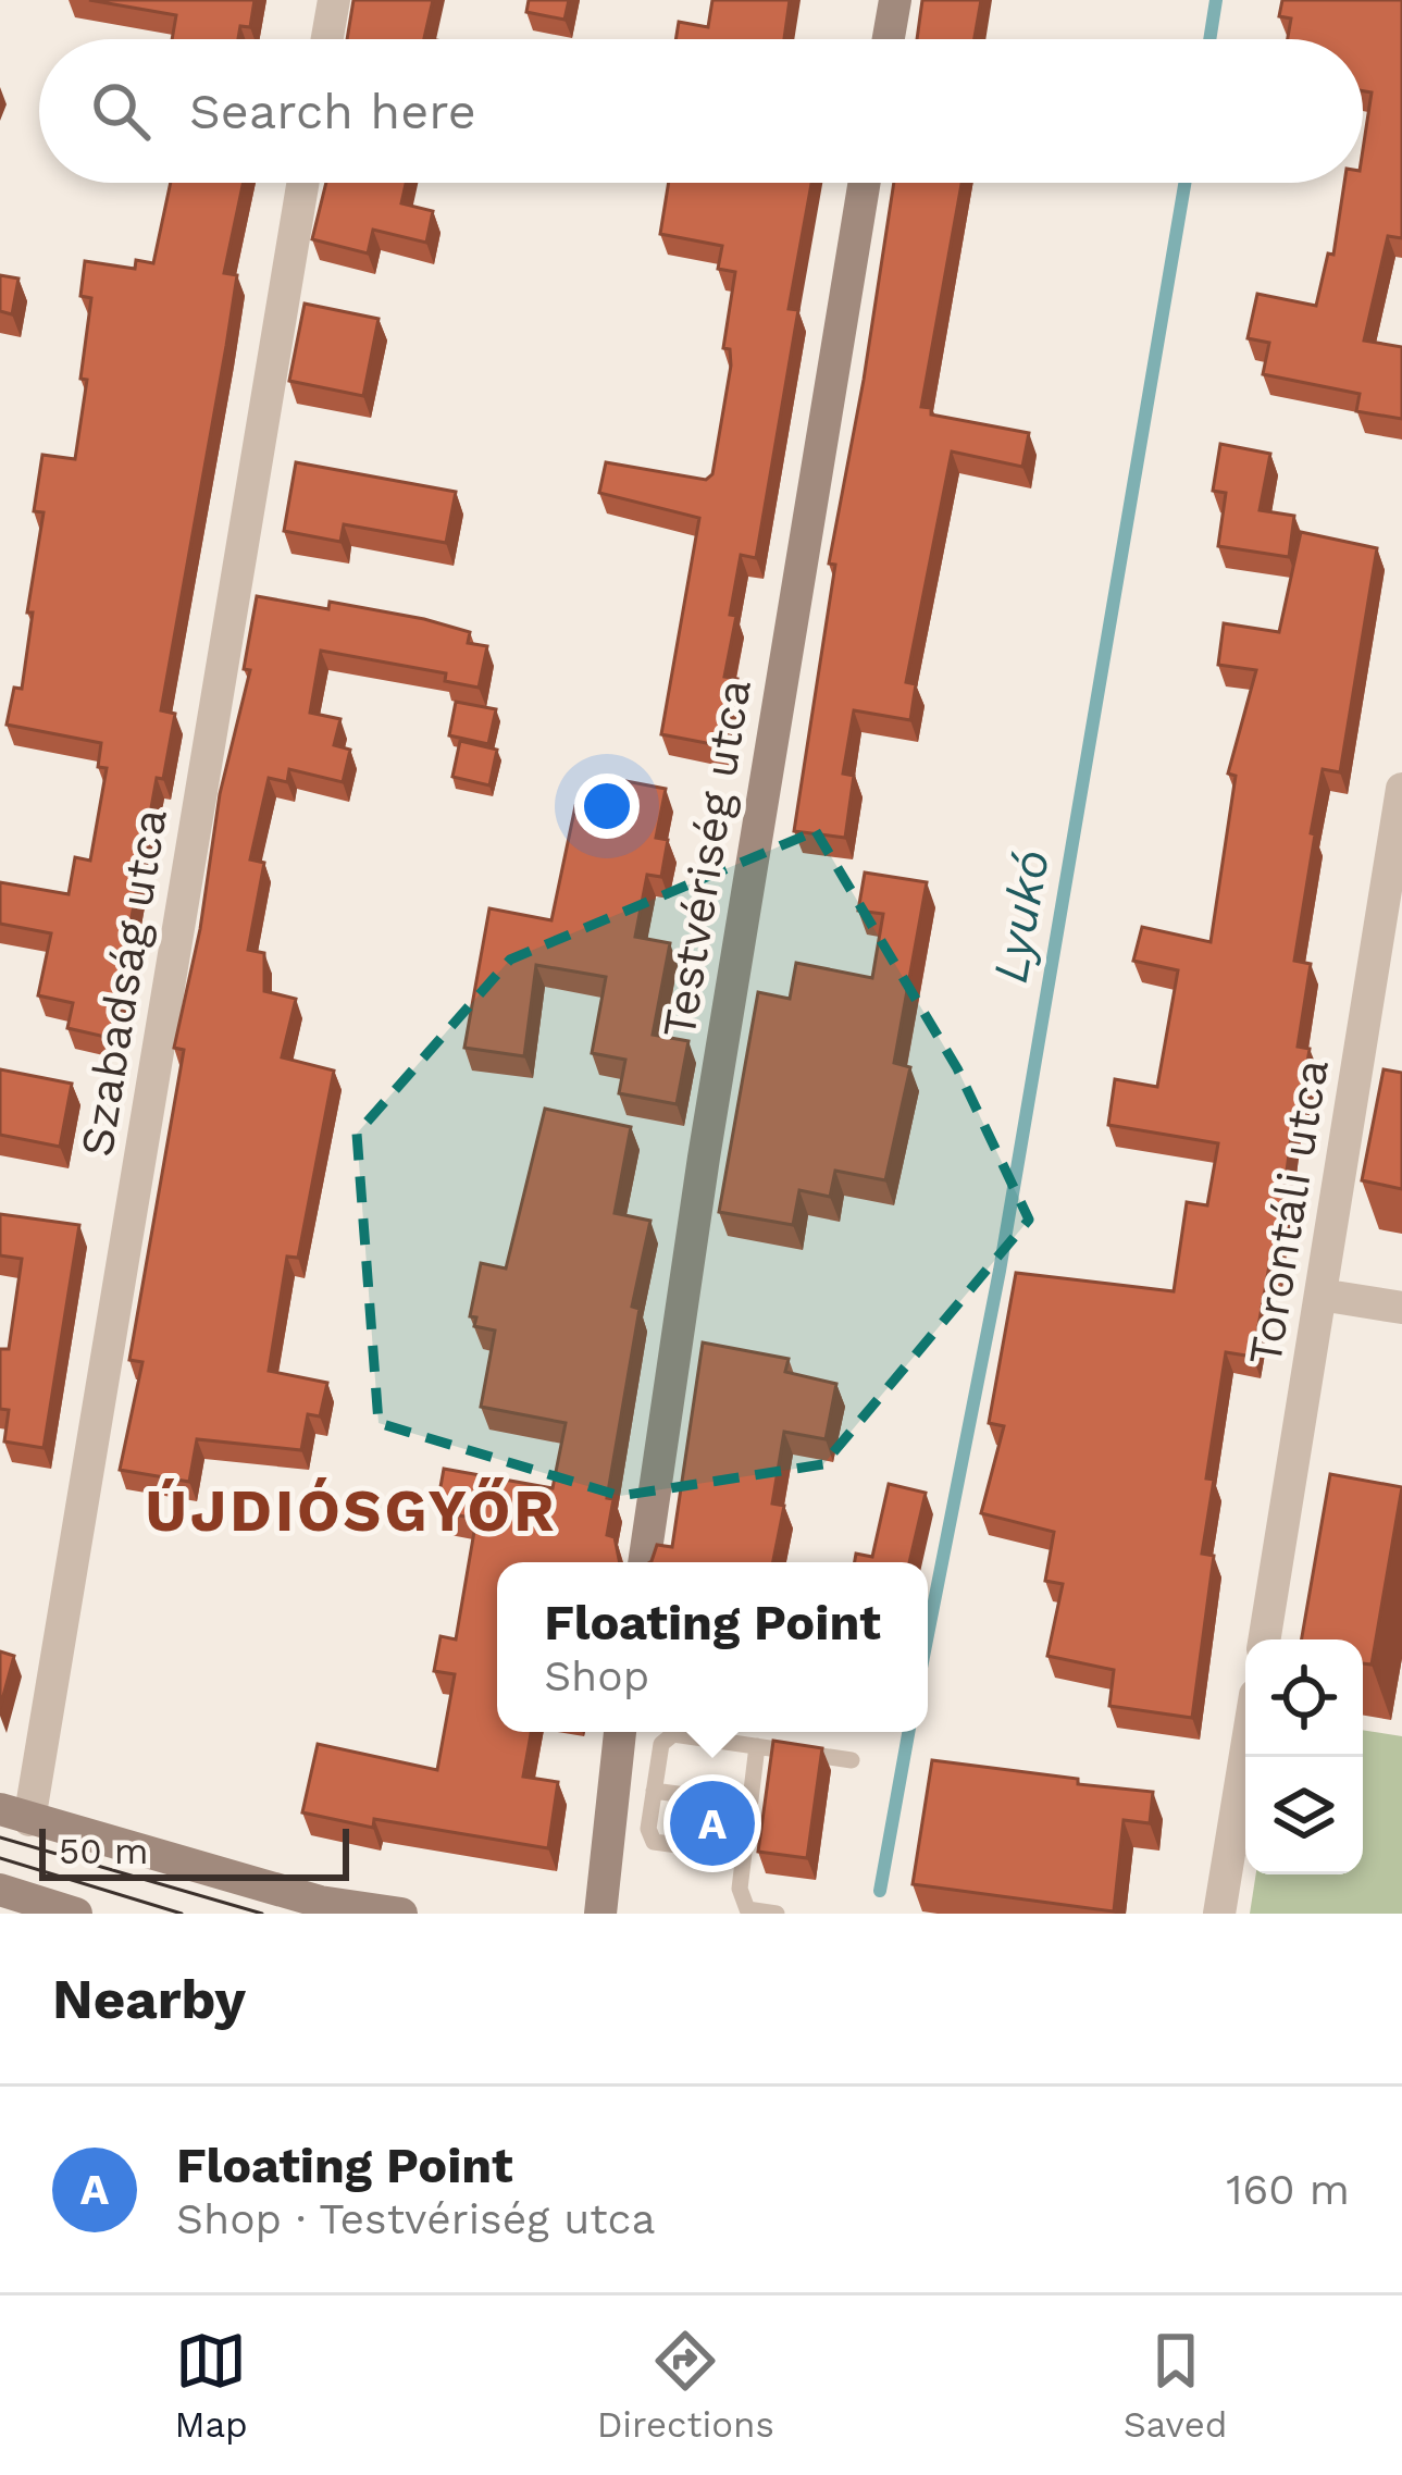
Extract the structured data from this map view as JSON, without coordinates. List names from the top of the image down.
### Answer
{
  "streets": {
    "main road": ["Testvériség utca"],
    "street": ["Szabadság utca", "Torontáli utca"]
  },
  "districts": ["ÚJDIÓSGYŐR"],
  "water": ["Lyukó"],
  "scale_bar": "50 m",
  "page": {
    "search": "Search here",
    "popup": ["Floating Point", "Shop"],
    "pins": "A",
    "scale": "50 m",
    "heading": "Nearby",
    "list": [
      {
        "mark": "A",
        "name": "Floating Point",
        "note": "Shop · Testvériség utca",
        "value": "160 m"
      }
    ],
    "nav": ["Map", "Directions", "Saved"]
  }
}
